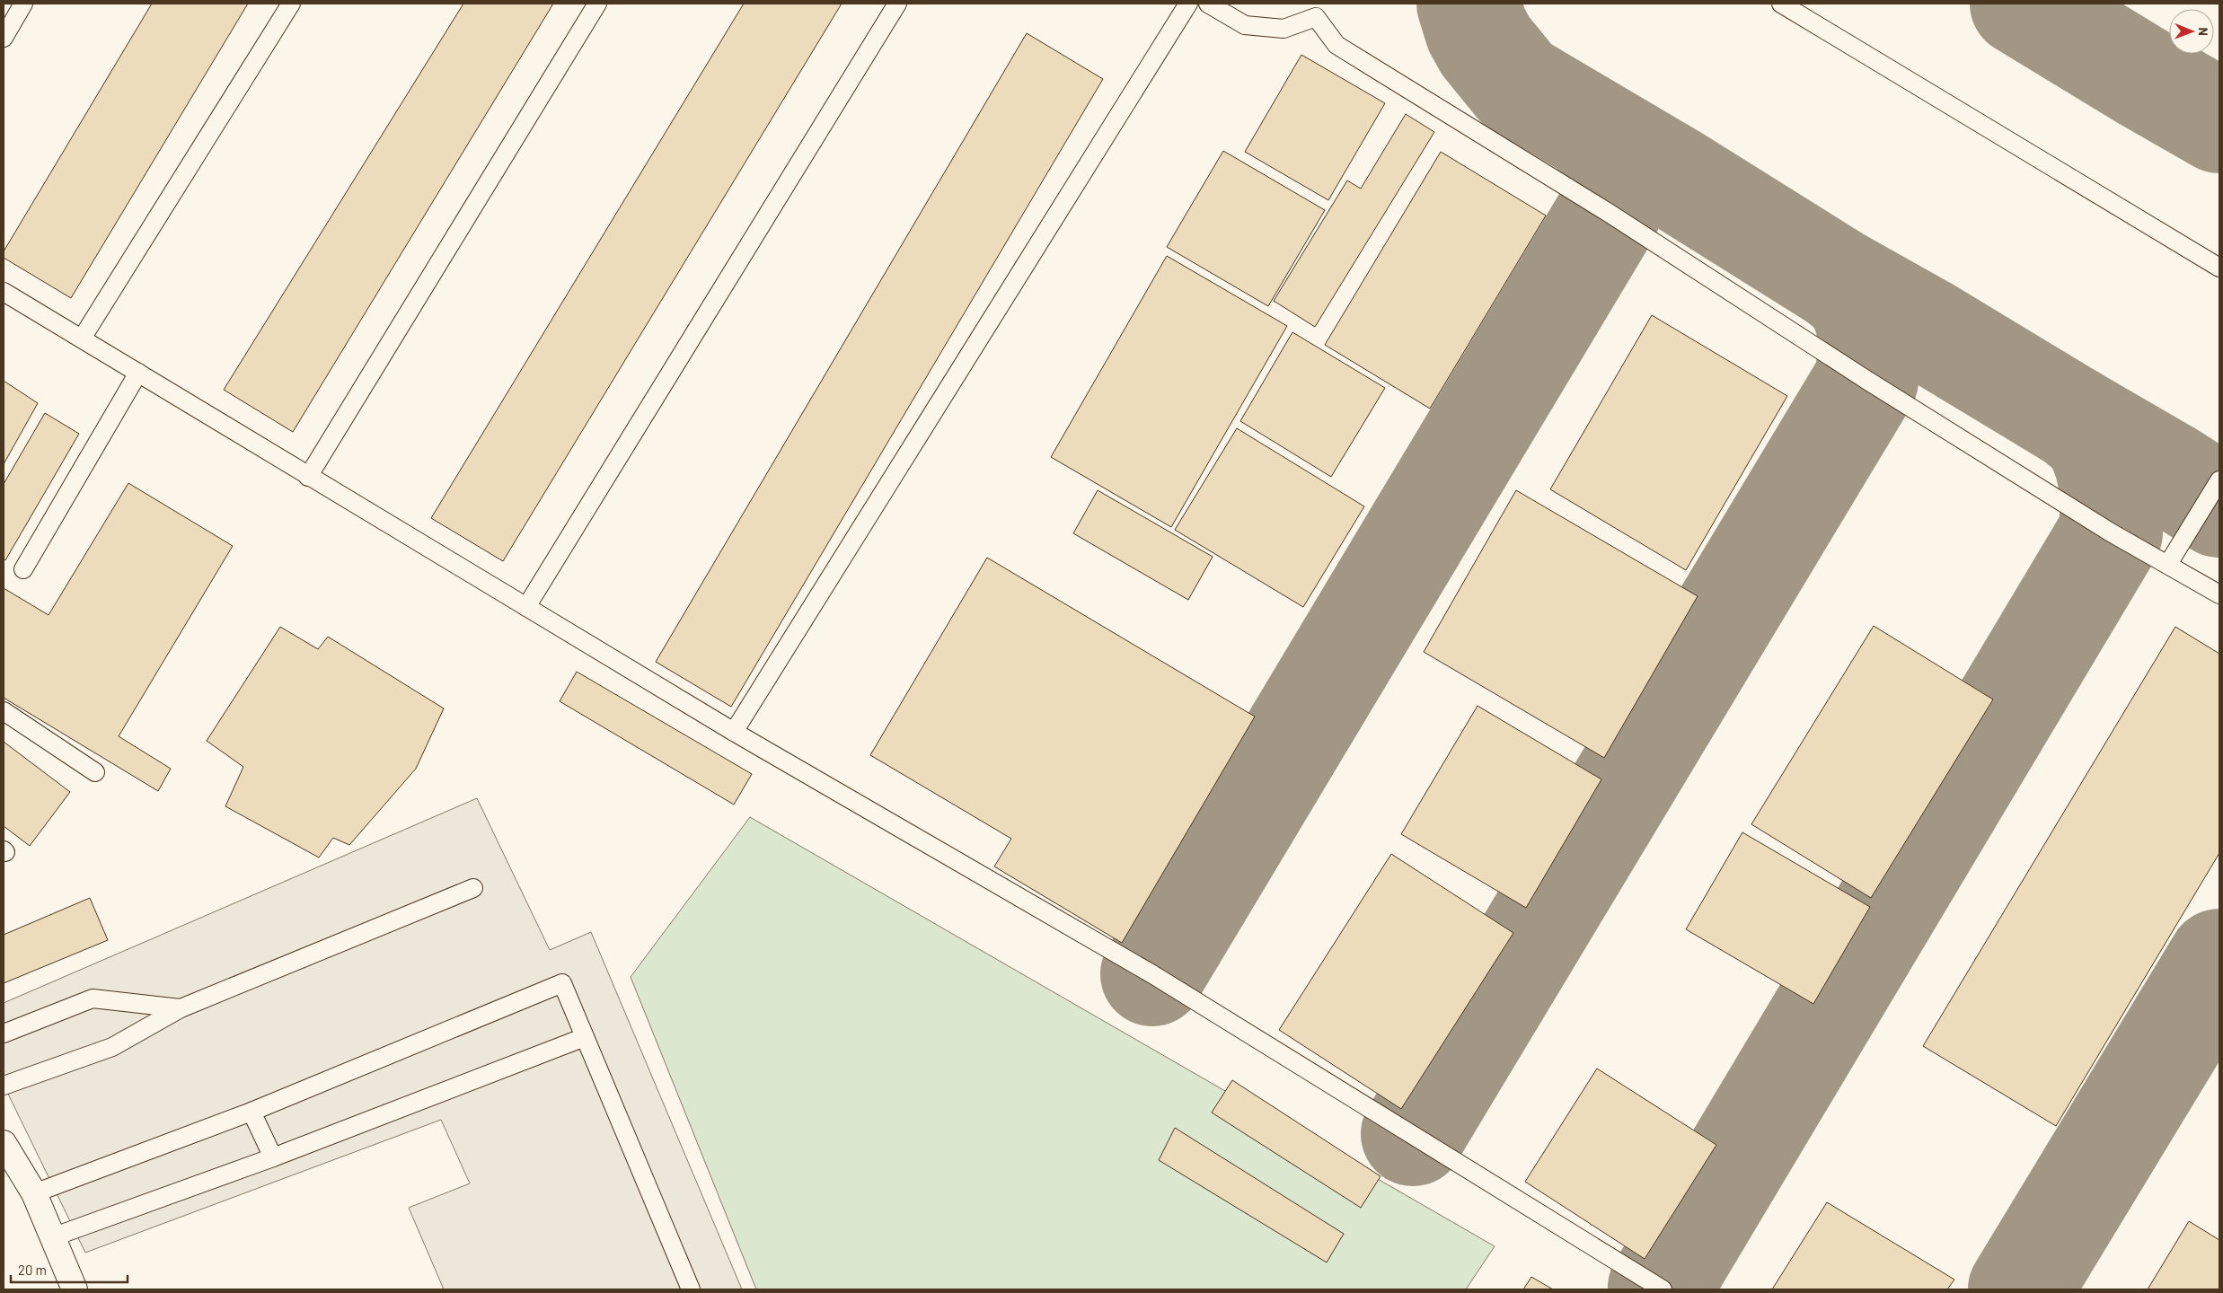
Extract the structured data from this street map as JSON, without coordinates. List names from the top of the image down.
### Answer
{
  "scale_bar": "20 m",
  "north": "right"
}
